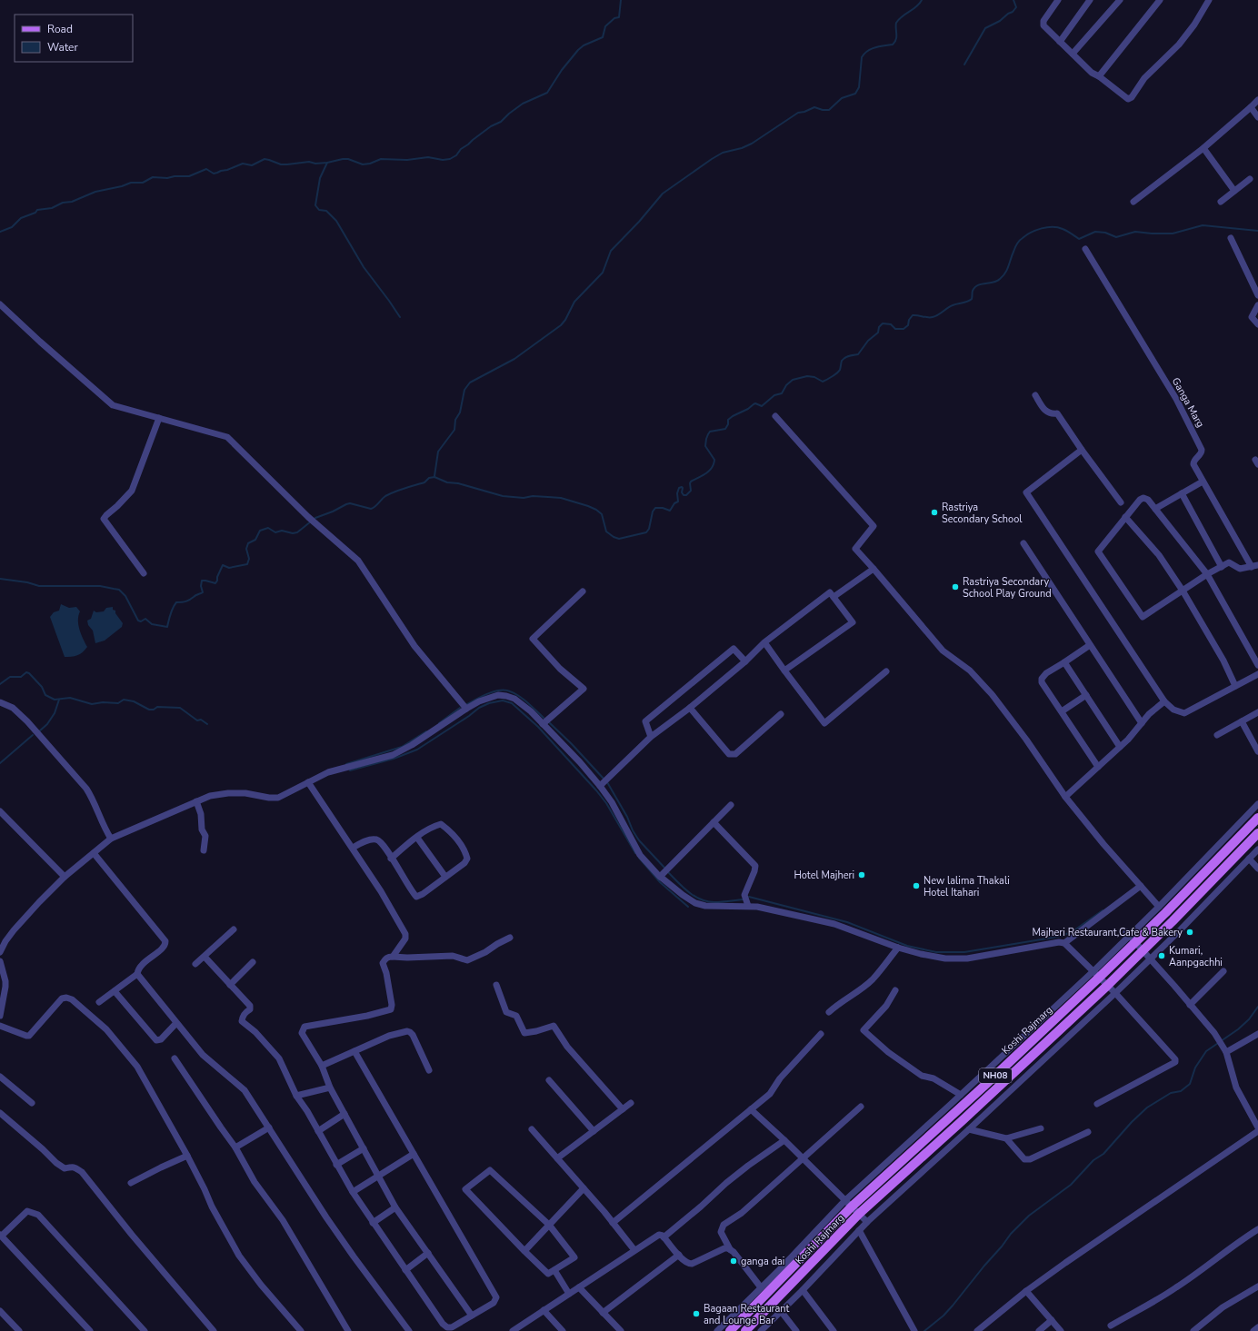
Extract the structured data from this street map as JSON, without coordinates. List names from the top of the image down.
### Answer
{
  "streets": {
    "main road": ["Koshi Rajmarg", "NH08"],
    "street": ["Ganga Marg"]
  },
  "places": [
    "Rastriya Secondary School",
    "Rastriya Secondary School Play Ground",
    "Hotel Majheri",
    "New lalima Thakali Hotel Itahari",
    "Majheri Restaurant,Cafe & Bakery",
    "Kumari, Aanpgachhi",
    "ganga dai",
    "Bagaan Restaurant and Lounge Bar"
  ],
  "legend": ["Road", "Water"]
}
